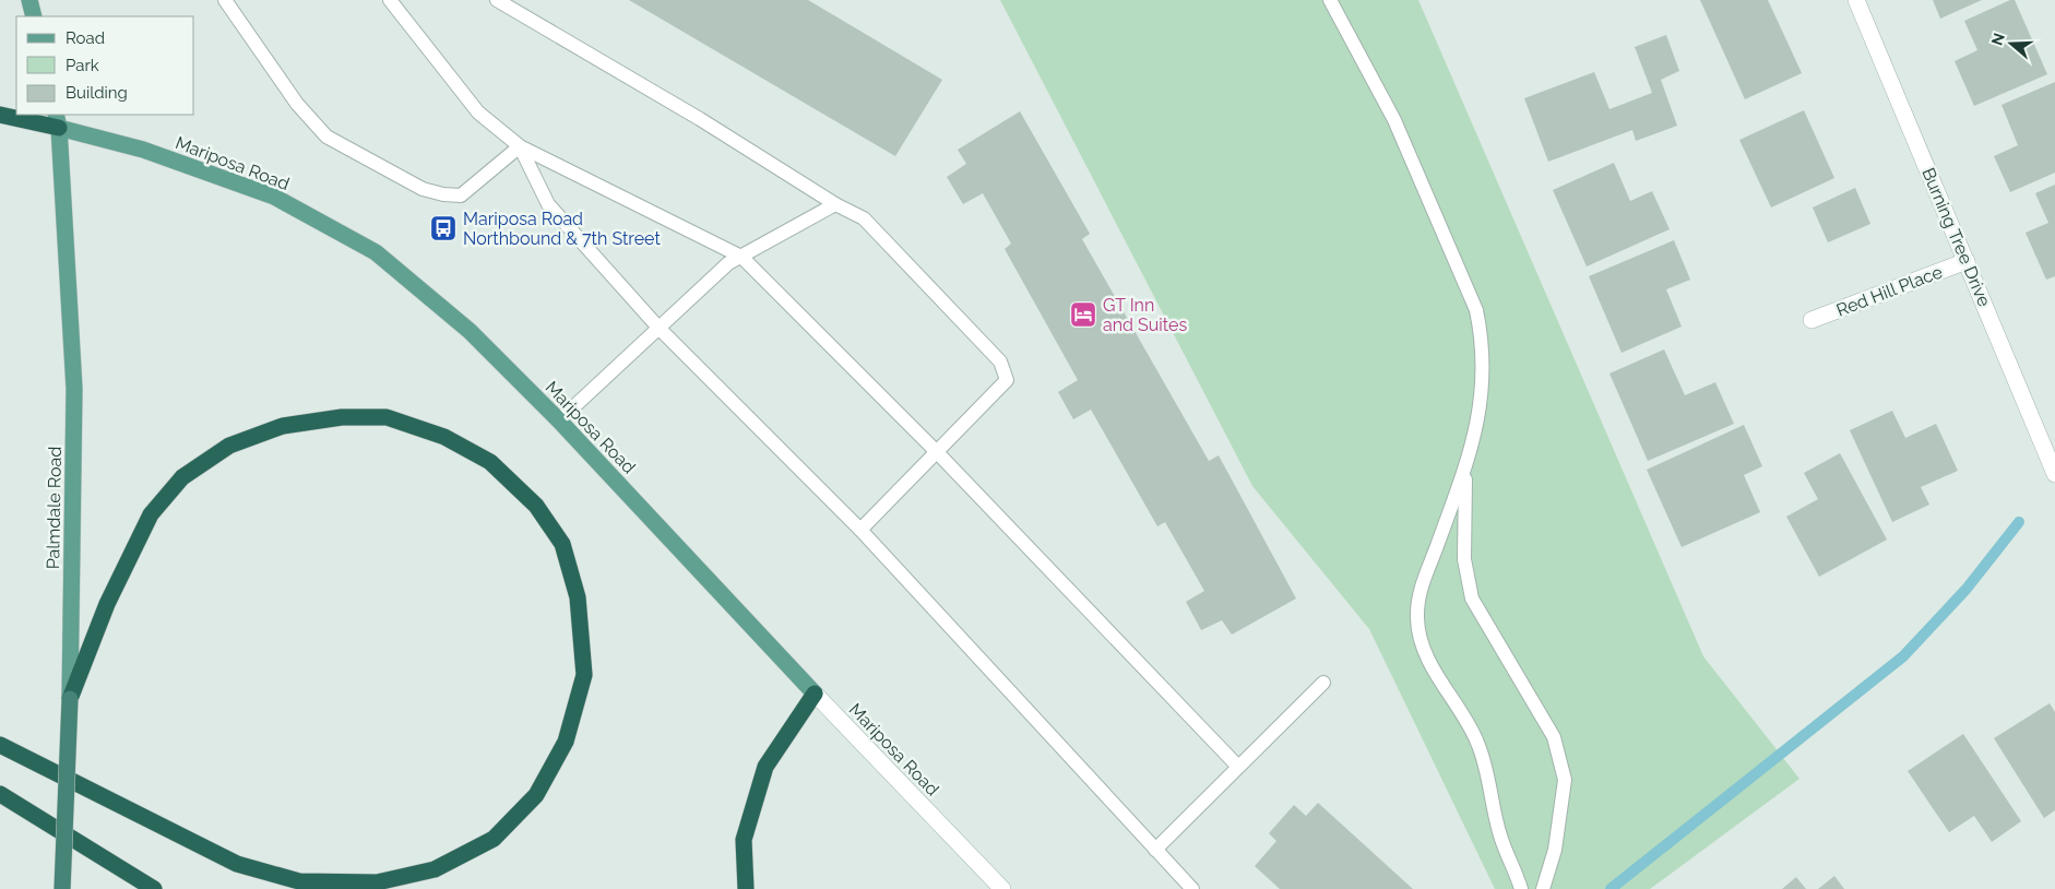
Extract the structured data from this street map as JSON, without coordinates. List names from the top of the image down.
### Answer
{
  "streets": {
    "highway": ["Palmdale Road"],
    "main road": ["Mariposa Road"],
    "street": ["Burning Tree Drive", "Red Hill Place"]
  },
  "crossings": [
    ["Mariposa Road", "Palmdale Road"],
    ["Burning Tree Drive", "Red Hill Place"]
  ],
  "places": {
    "bus stop": ["Mariposa Road Northbound & 7th Street"],
    "hotel": ["GT Inn and Suites"]
  },
  "legend": ["Road", "Park", "Building"],
  "north": "left"
}
